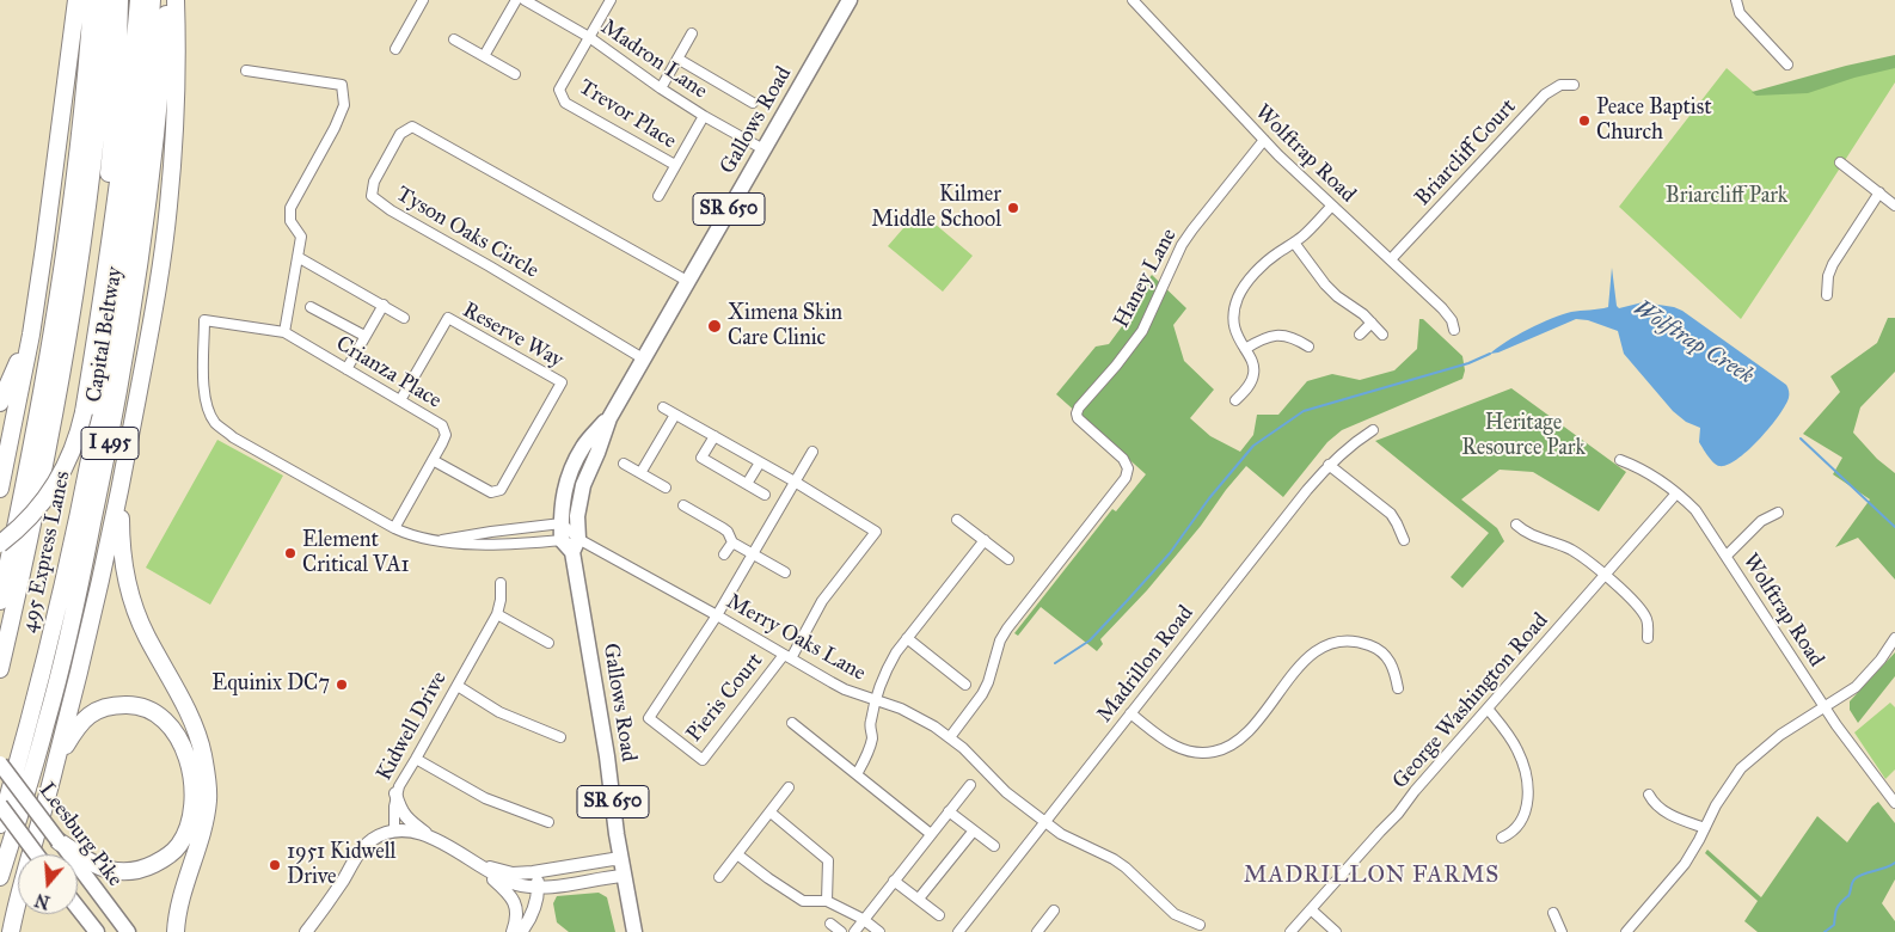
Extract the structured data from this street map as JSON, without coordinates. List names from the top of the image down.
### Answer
{
  "streets": {
    "highway": ["Capital Beltway", "I 495", "495 Express Lanes"],
    "main road": ["Gallows Road", "SR 650", "Leesburg Pike"],
    "street": [
      "Madron Lane",
      "Trevor Place",
      "Briarcliff Court",
      "Wolftrap Road",
      "Tyson Oaks Circle",
      "Haney Lane",
      "Reserve Way",
      "Crianza Place",
      "Merry Oaks Lane",
      "Madrillon Road",
      "Pieris Court",
      "George Washington Road",
      "Kidwell Drive"
    ]
  },
  "crossings": [
    ["Madron Lane", "Trevor Place"],
    ["Madron Lane", "Gallows Road"],
    ["Gallows Road", "Tyson Oaks Circle"],
    ["Gallows Road", "Merry Oaks Lane"],
    ["Briarcliff Court", "Wolftrap Road"],
    ["Wolftrap Road", "Haney Lane"],
    ["Wolftrap Road", "George Washington Road"],
    ["Haney Lane", "Merry Oaks Lane"],
    ["Reserve Way", "Crianza Place"],
    ["Merry Oaks Lane", "Madrillon Road"],
    ["Merry Oaks Lane", "Pieris Court"]
  ],
  "districts": ["MADRILLON FARMS"],
  "water": ["Wolftrap Creek"],
  "parks": ["Briarcliff Park", "Heritage Resource Park"],
  "places": [
    "Peace Baptist Church",
    "Kilmer Middle School",
    "Ximena Skin Care Clinic",
    "Element Critical VA1",
    "Equinix DC7",
    "1951 Kidwell Drive"
  ],
  "north": "bottom"
}
